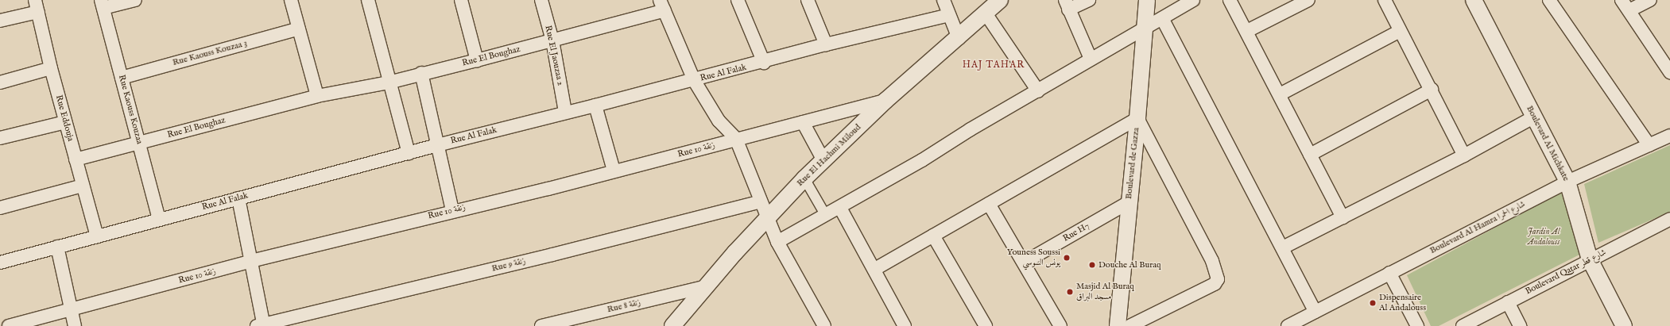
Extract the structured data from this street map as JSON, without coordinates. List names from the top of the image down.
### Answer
{
  "streets": {
    "street": [
      "Rue Kaouss Kouzaa 3",
      "Rue El Jaouzaa 2",
      "Rue El Boughaz",
      "Rue Al Falak",
      "Rue Kaouss Kouzaa",
      "Rue Eddouja",
      "Boulevard Al Michkate",
      "Rue 10 زنقة",
      "Rue El Hachmi Miloud",
      "Boulevard de Gazza",
      "Boulevard Al Hamra شارع الحمرا",
      "Rue H7",
      "Rue 9 زنقة",
      "Boulevard Qatar شارع قطر",
      "Rue 8 زنقة"
    ]
  },
  "crossings": [
    ["Rue Kaouss Kouzaa 3", "Rue Kaouss Kouzaa"],
    ["Rue El Jaouzaa 2", "Rue El Boughaz"],
    ["Rue El Jaouzaa 2", "Rue Al Falak"],
    ["Rue El Boughaz", "Rue Kaouss Kouzaa"],
    ["Rue El Boughaz", "Rue Eddouja"],
    ["Rue Al Falak", "Rue Kaouss Kouzaa"],
    ["Rue Al Falak", "Rue Eddouja"],
    ["Boulevard Al Michkate", "Boulevard Al Hamra شارع الحمرا"],
    ["Boulevard Al Michkate", "Boulevard Qatar شارع قطر"],
    ["Rue 10 زنقة", "Rue El Hachmi Miloud"],
    ["Rue El Hachmi Miloud", "Rue 8 زنقة"],
    ["Boulevard de Gazza", "Rue H7"]
  ],
  "districts": ["HAJ TAHAR"],
  "parks": ["Jardin Al Andalouss"],
  "places": [
    "Youness Soussi يونس السوسي",
    "Douche Al Buraq",
    "Masjid Al Buraq مسجد البراق",
    "Dispensaire Al Andalouss"
  ]
}
